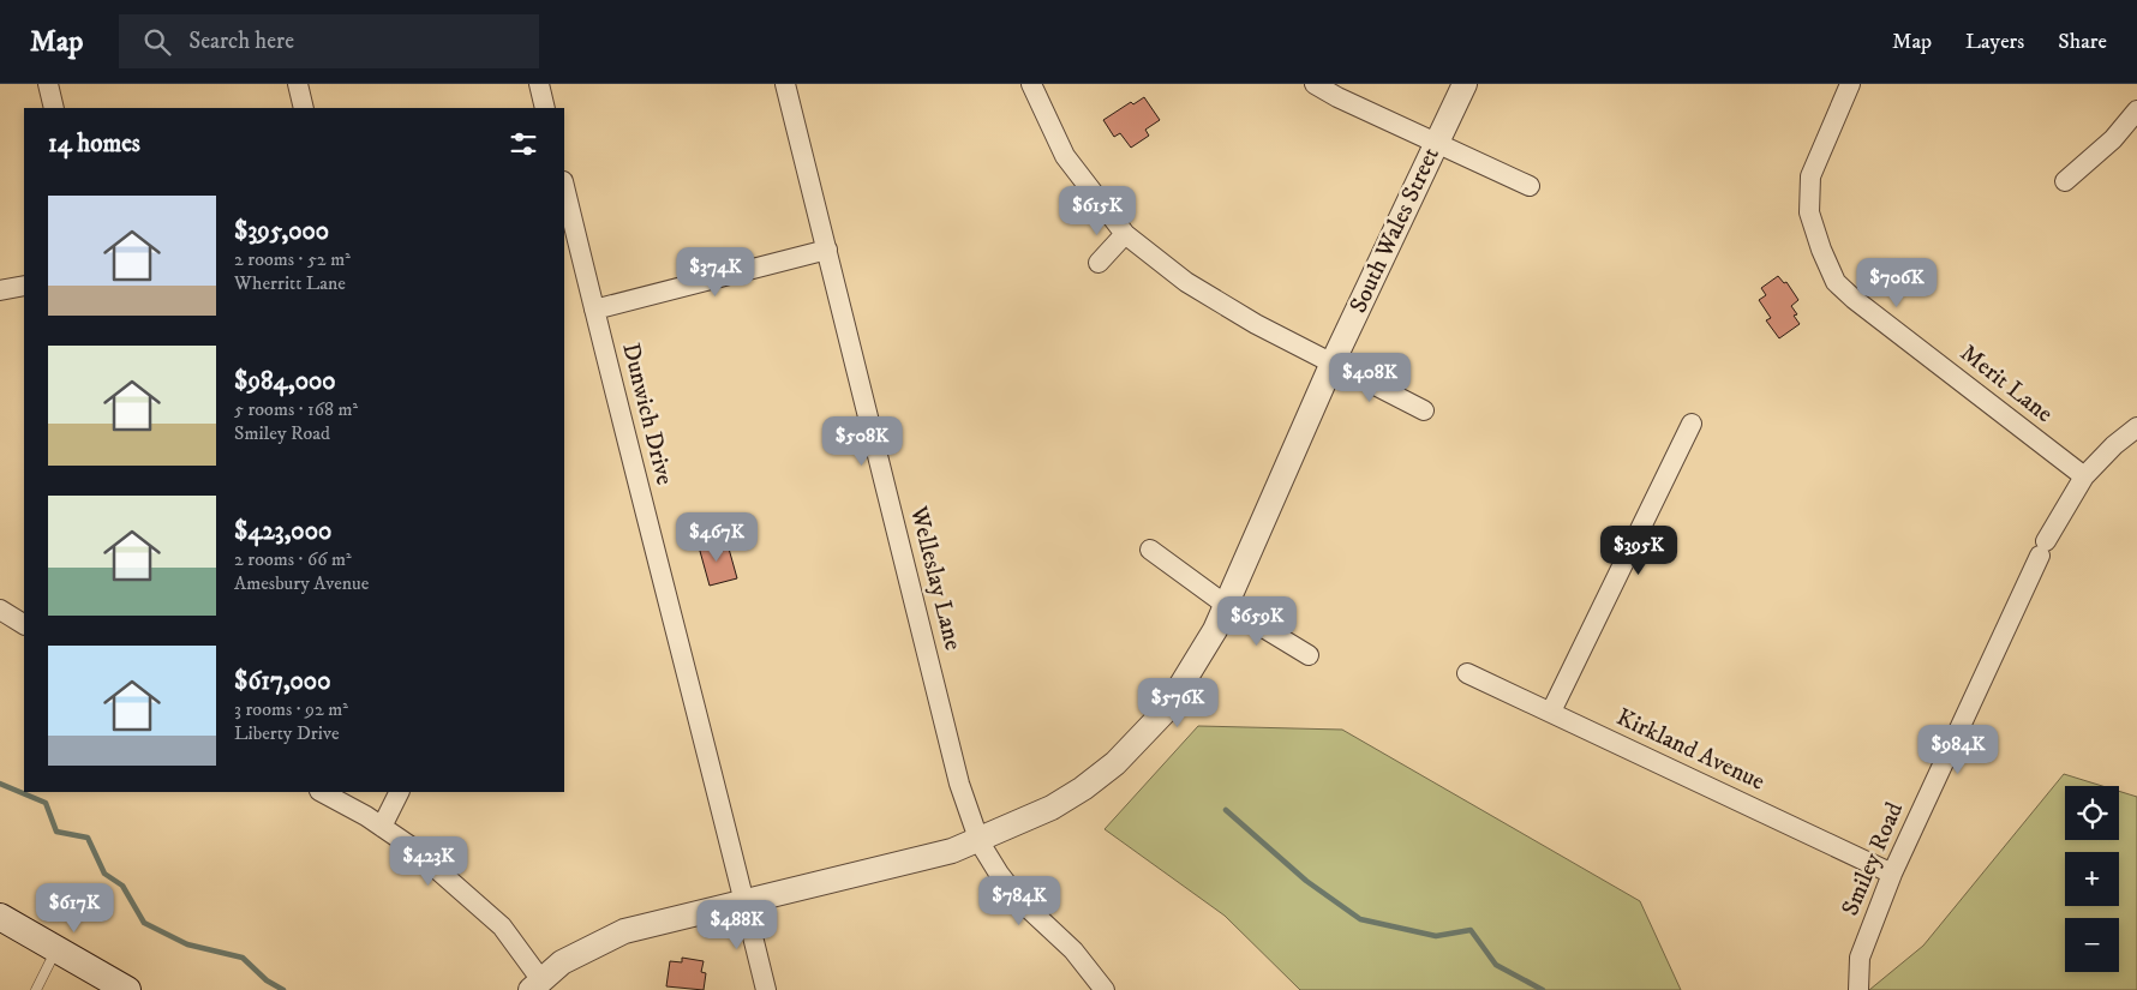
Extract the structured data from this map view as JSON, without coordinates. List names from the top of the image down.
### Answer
{
  "streets": {
    "street": [
      "South Wales Street",
      "Merit Lane",
      "Dunwich Drive",
      "Welleslay Lane",
      "Kirkland Avenue",
      "Smiley Road"
    ]
  },
  "crossings": [
    ["South Wales Street", "Dunwich Drive"],
    ["South Wales Street", "Welleslay Lane"],
    ["Merit Lane", "Smiley Road"],
    ["Kirkland Avenue", "Smiley Road"]
  ],
  "page": {
    "header": "Map",
    "search": "Search here",
    "nav": ["Map", "Layers", "Share"],
    "heading": "14 homes",
    "list": [
      {
        "name": "$395,000",
        "note": "2 rooms · 52 m² · Wherritt Lane"
      },
      {
        "name": "$984,000",
        "note": "5 rooms · 168 m² · Smiley Road"
      },
      {
        "name": "$423,000",
        "note": "2 rooms · 66 m² · Amesbury Avenue"
      },
      {
        "name": "$617,000",
        "note": "3 rooms · 92 m² · Liberty Drive"
      }
    ],
    "price": [
      "$615K",
      "$374K",
      "$706K",
      "$408K",
      "$508K",
      "$467K",
      "$395K",
      "$659K",
      "$576K",
      "$984K",
      "$423K",
      "$784K",
      "$617K",
      "$488K"
    ],
    "map_buttons": ["+", "−"]
  }
}
